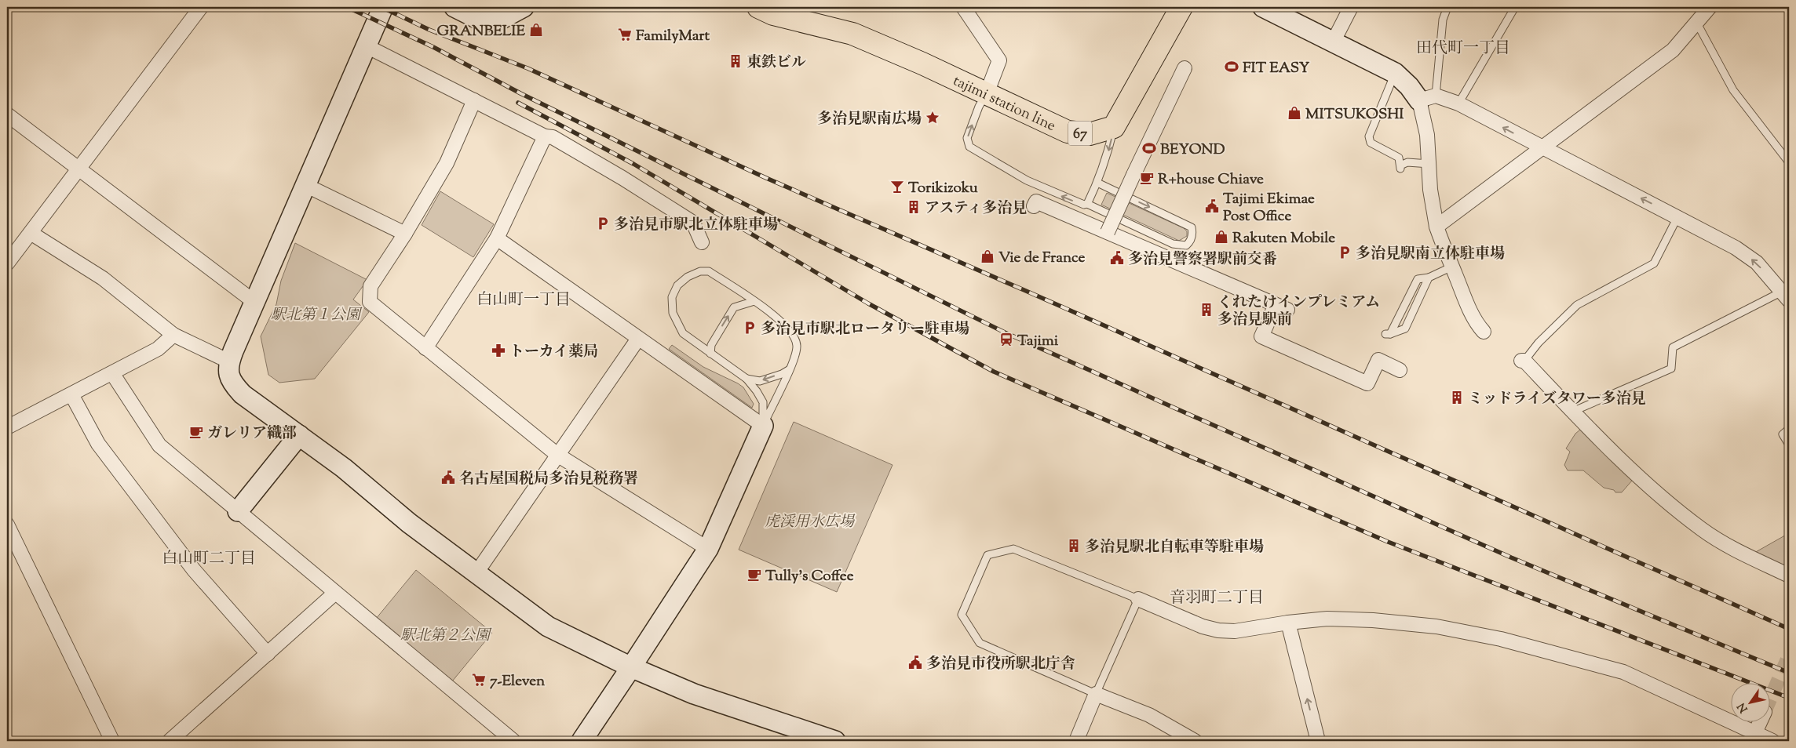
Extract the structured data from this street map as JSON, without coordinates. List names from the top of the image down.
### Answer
{
  "streets": {
    "main road": ["tajimi station line", "67"]
  },
  "crossings": [
    ["tajimi station line", "67"]
  ],
  "districts": [
    "田代町一丁目",
    "白山町一丁目",
    "白山町二丁目",
    "音羽町二丁目"
  ],
  "parks": ["駅北第１公園", "虎渓用水広場", "駅北第２公園"],
  "places": {
    "shop": [
      "GRANBELIE",
      "MITSUKOSHI",
      "Rakuten Mobile",
      "Vie de France"
    ],
    "supermarket": ["FamilyMart", "7-Eleven"],
    "building": [
      "東鉄ビル",
      "アスティ多治見",
      "くれたけインプレミアム 多治見駅前",
      "ミッドライズタワー多治見",
      "多治見駅北自転車等駐車場"
    ],
    "sports": ["FIT EASY", "BEYOND"],
    "place": ["多治見駅南広場"],
    "cafe": ["R+house Chiave", "ガレリア織部", "Tully's Coffee"],
    "bar": ["Torikizoku"],
    "public building": [
      "Tajimi Ekimae Post Office",
      "多治見警察署駅前交番",
      "名古屋国税局多治見税務署",
      "多治見市役所駅北庁舎"
    ],
    "parking": ["多治見市駅北立体駐車場", "多治見駅南立体駐車場", "多治見市駅北ロータリー駐車場"],
    "station": ["Tajimi"],
    "pharmacy": ["トーカイ薬局"]
  },
  "north": "bottom left"
}
